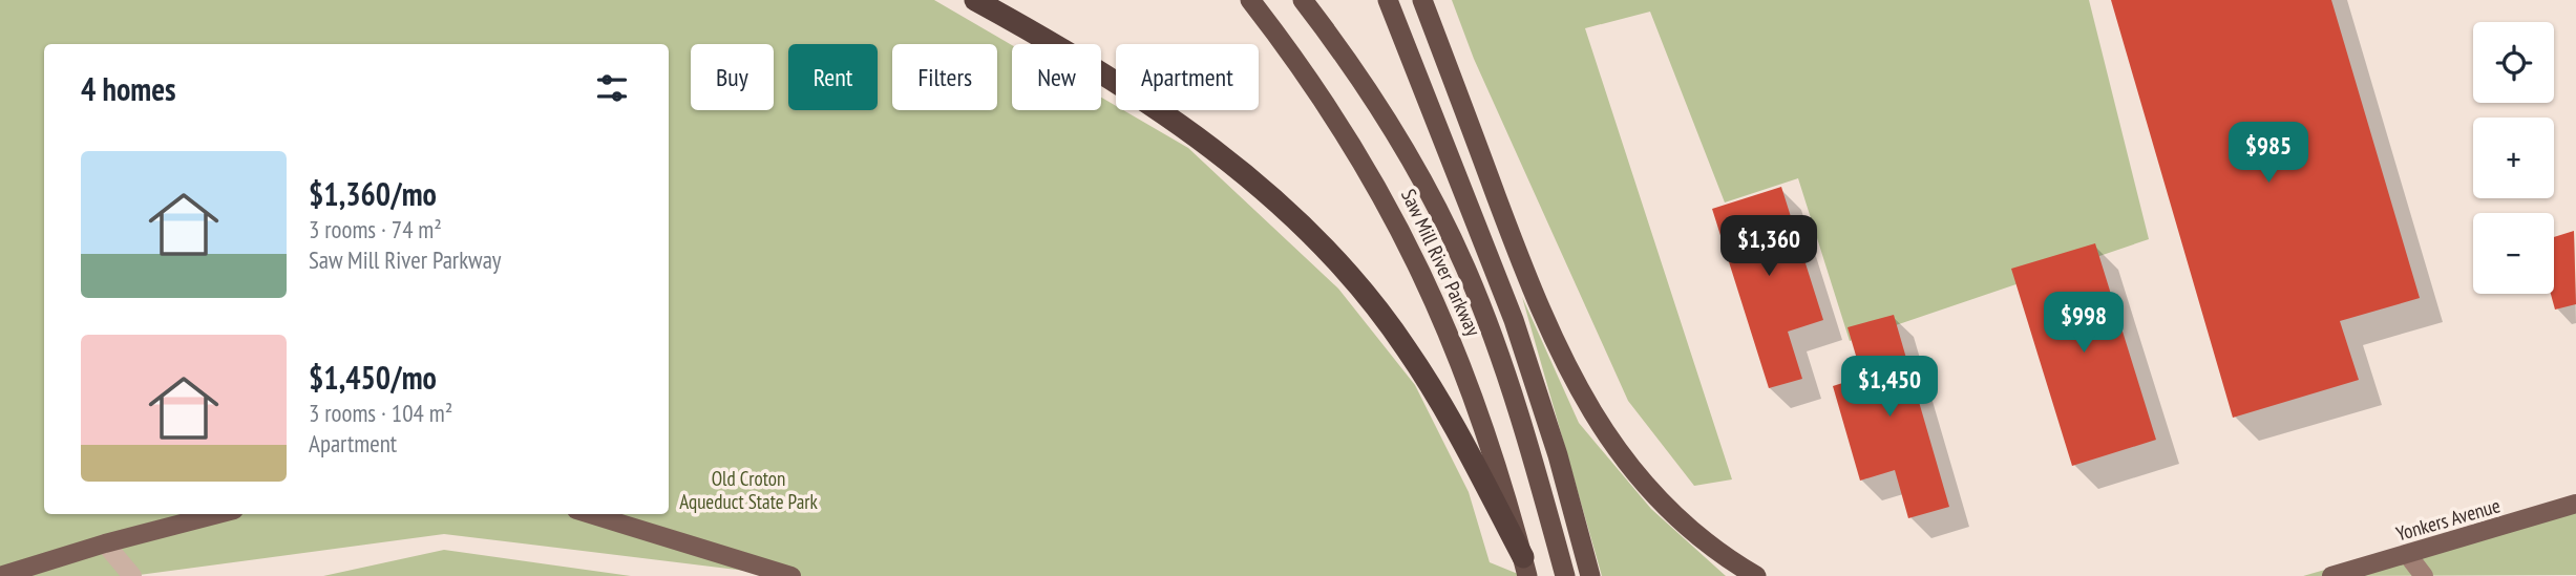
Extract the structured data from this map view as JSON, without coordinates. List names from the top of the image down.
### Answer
{
  "streets": {
    "highway": ["Saw Mill River Parkway"],
    "main road": ["Yonkers Avenue"]
  },
  "parks": ["Old Croton Aqueduct State Park"],
  "page": {
    "map_buttons": ["+", "−"],
    "chip": [
      "Buy",
      "Rent",
      "Filters",
      "New",
      "Apartment"
    ],
    "heading": "4 homes",
    "price": [
      "$985",
      "$1,360",
      "$998",
      "$1,450"
    ],
    "list": [
      {
        "name": "$1,360/mo",
        "note": "3 rooms · 74 m² · Saw Mill River Parkway"
      },
      {
        "name": "$1,450/mo",
        "note": "3 rooms · 104 m² · Apartment"
      }
    ]
  }
}
